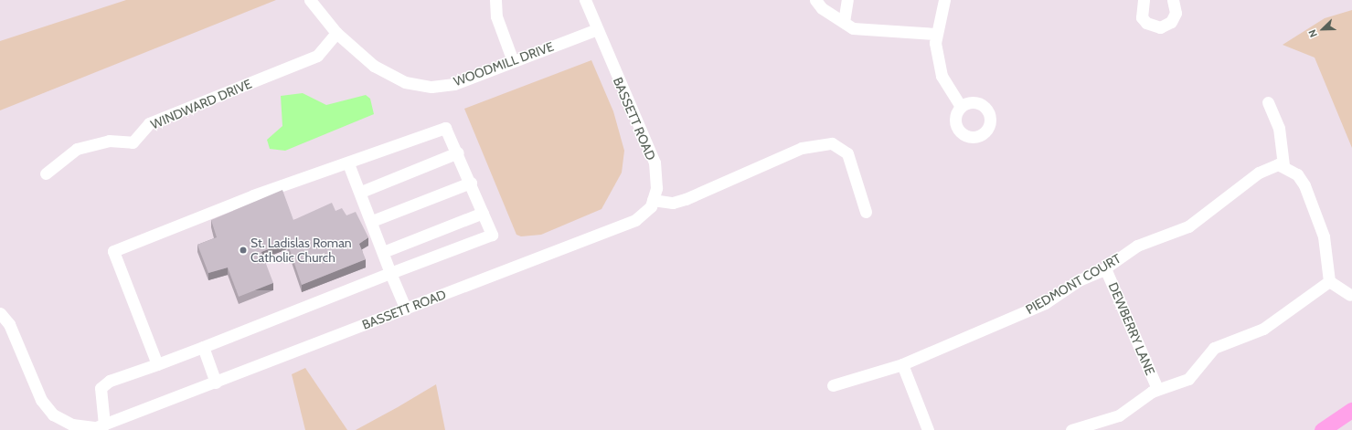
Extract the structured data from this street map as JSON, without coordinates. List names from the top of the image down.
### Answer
{
  "streets": {
    "street": [
      "WOODMILL DRIVE",
      "WINDWARD DRIVE",
      "BASSETT ROAD",
      "PIEDMONT COURT",
      "DEWBERRY LANE"
    ]
  },
  "crossings": [
    ["WOODMILL DRIVE", "WINDWARD DRIVE"],
    ["WOODMILL DRIVE", "BASSETT ROAD"],
    ["PIEDMONT COURT", "DEWBERRY LANE"]
  ],
  "places": ["St. Ladislas Roman Catholic Church"],
  "north": "bottom left"
}
